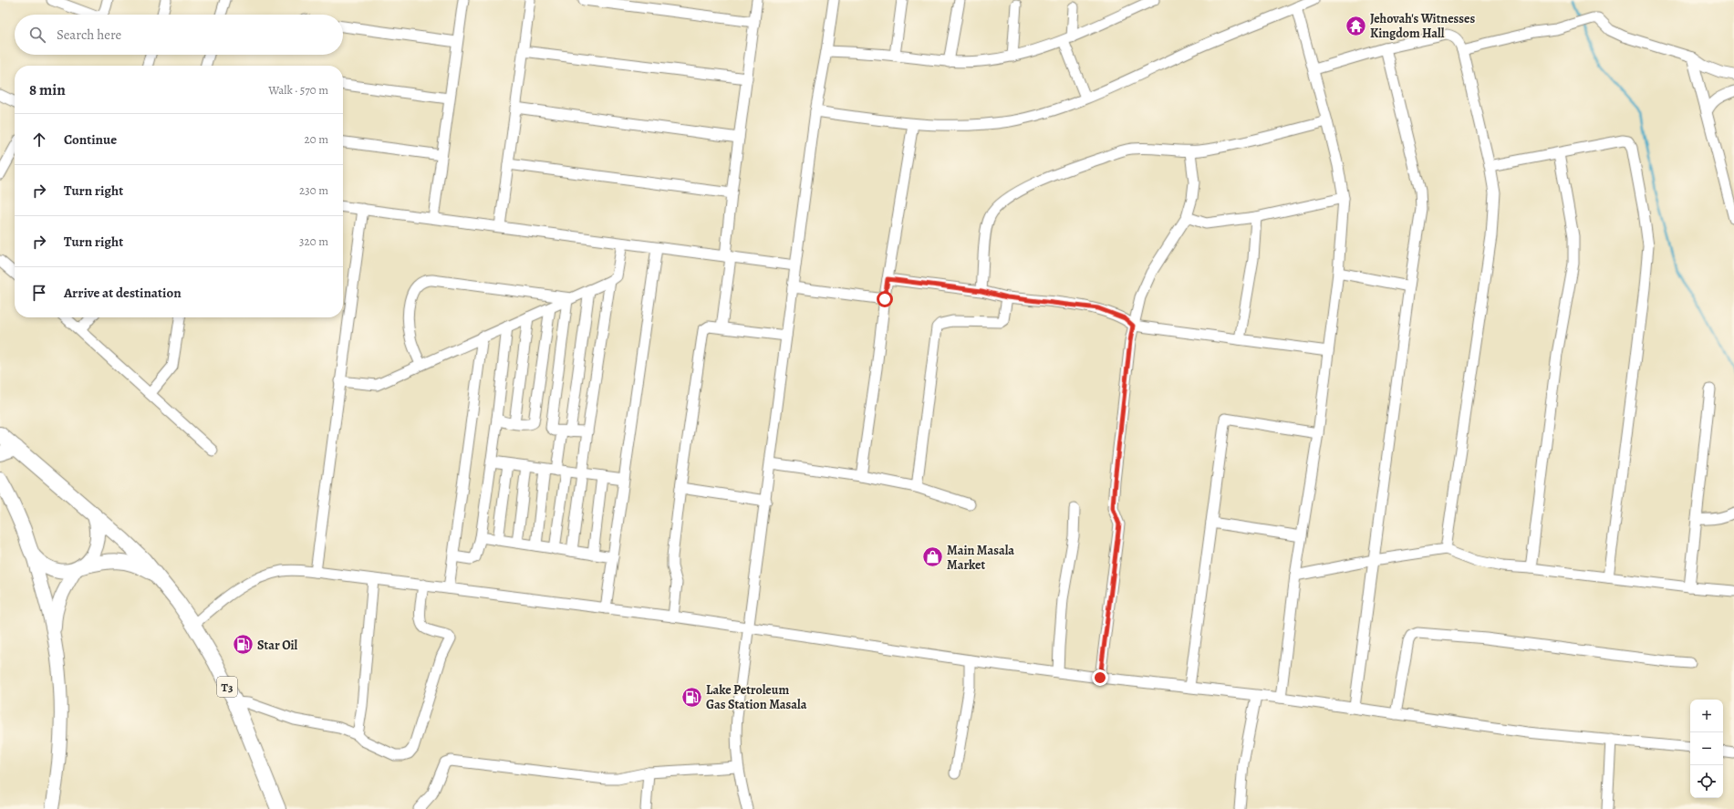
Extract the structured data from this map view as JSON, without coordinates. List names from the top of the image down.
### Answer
{
  "streets": {
    "highway": ["T3"]
  },
  "places": {
    "temple": ["Jehovah's Witnesses Kingdom Hall"],
    "shop": ["Main Masala Market"],
    "fuel station": ["Star Oil", "Lake Petroleum Gas Station Masala"]
  },
  "page": {
    "search": "Search here",
    "heading": ["8 min", "Walk · 570 m"],
    "list": [
      ["Continue", "20 m"],
      ["Turn right", "230 m"],
      ["Turn right", "320 m"],
      "Arrive at destination"
    ],
    "map_buttons": ["+", "−"]
  }
}
